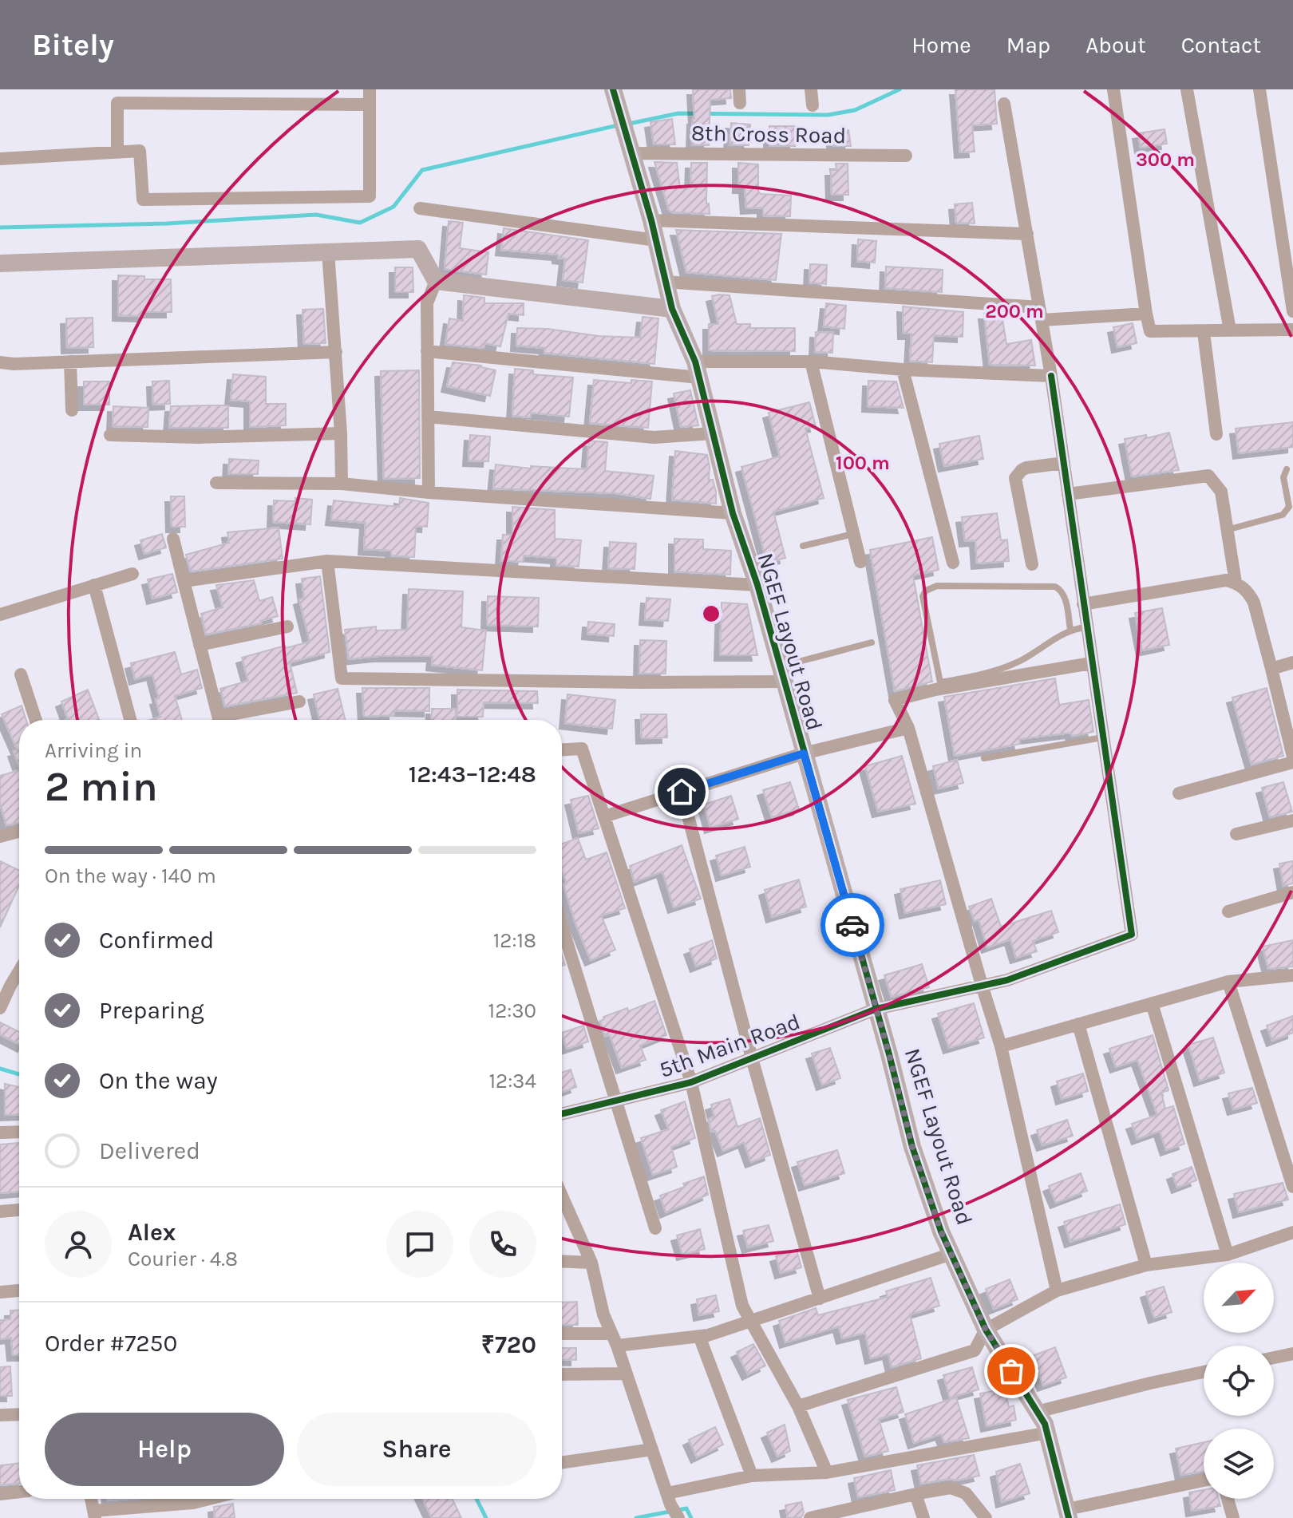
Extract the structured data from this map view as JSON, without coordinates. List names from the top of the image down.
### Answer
{
  "streets": {
    "street": ["8th Cross Road", "NGEF Layout Road", "5th Main Road"]
  },
  "crossings": [
    ["8th Cross Road", "NGEF Layout Road"],
    ["NGEF Layout Road", "5th Main Road"]
  ],
  "north": "top right",
  "page": {
    "header": "Bitely",
    "nav": [
      "Home",
      "Map",
      "About",
      "Contact"
    ],
    "heading": ["2 min", "Arriving in", "12:43–12:48"],
    "panel": [
      "Alex",
      "Courier · 4.8",
      "Order #7250",
      "₹720"
    ],
    "bar": "On the way · 140 m",
    "list": [
      ["Confirmed", "12:18"],
      ["Preparing", "12:30"],
      ["On the way", "12:34"],
      "Delivered"
    ],
    "buttons": ["Help", "Share"]
  },
  "rings": ["300 m", "200 m", "100 m"]
}
